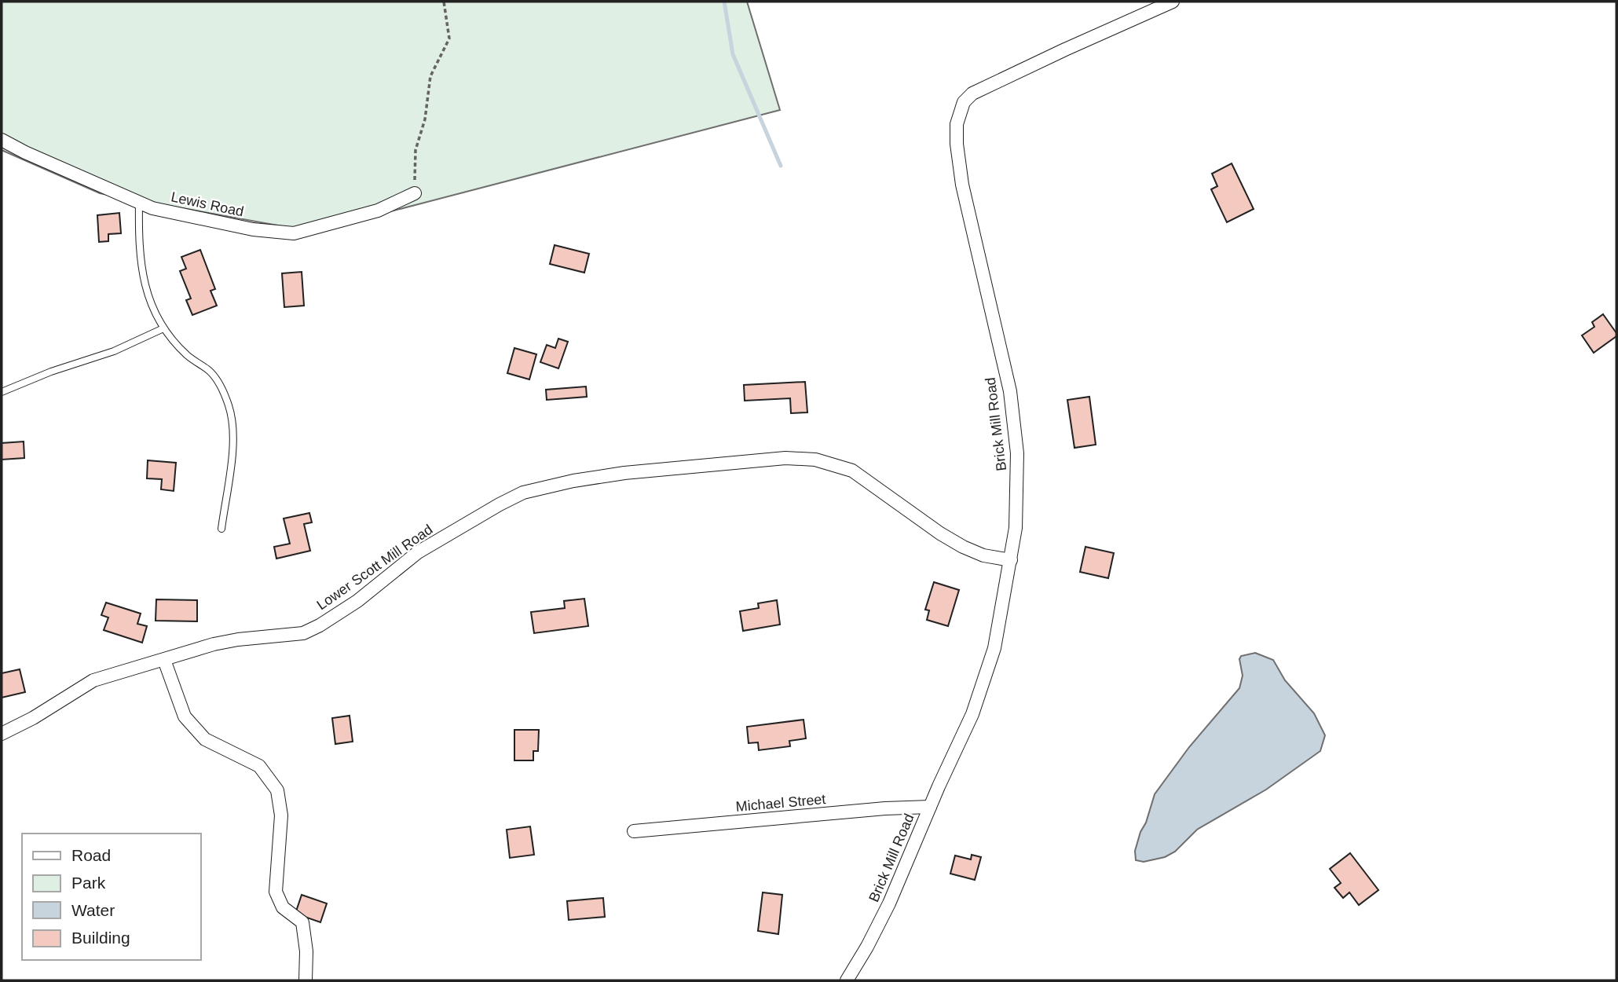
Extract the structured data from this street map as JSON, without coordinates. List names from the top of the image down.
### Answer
{
  "streets": {
    "street": [
      "Lewis Road",
      "Brick Mill Road",
      "Lower Scott Mill Road",
      "Michael Street"
    ]
  },
  "crossings": [
    ["Brick Mill Road", "Lower Scott Mill Road"],
    ["Brick Mill Road", "Michael Street"]
  ],
  "legend": [
    "Road",
    "Park",
    "Water",
    "Building"
  ]
}
